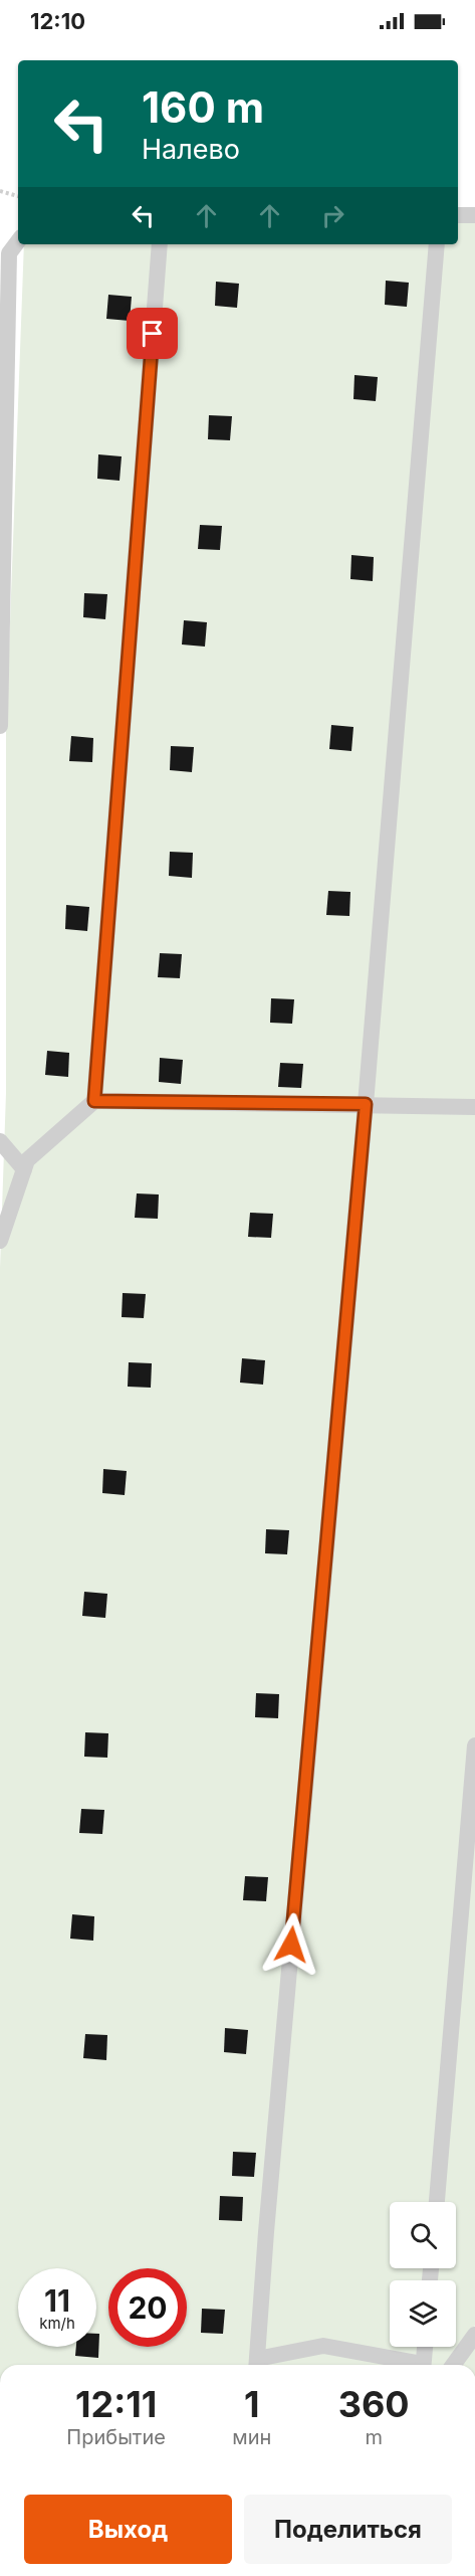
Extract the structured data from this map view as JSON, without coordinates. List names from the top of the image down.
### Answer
{
  "page": {
    "status": "12:10",
    "turn": ["160 m", "Налево"],
    "speed": "11 km/h",
    "limit": "20",
    "eta": [
      "12:11",
      "Прибытие",
      "1",
      "мин",
      "360",
      "m"
    ],
    "buttons": ["Выход", "Поделиться"]
  }
}
